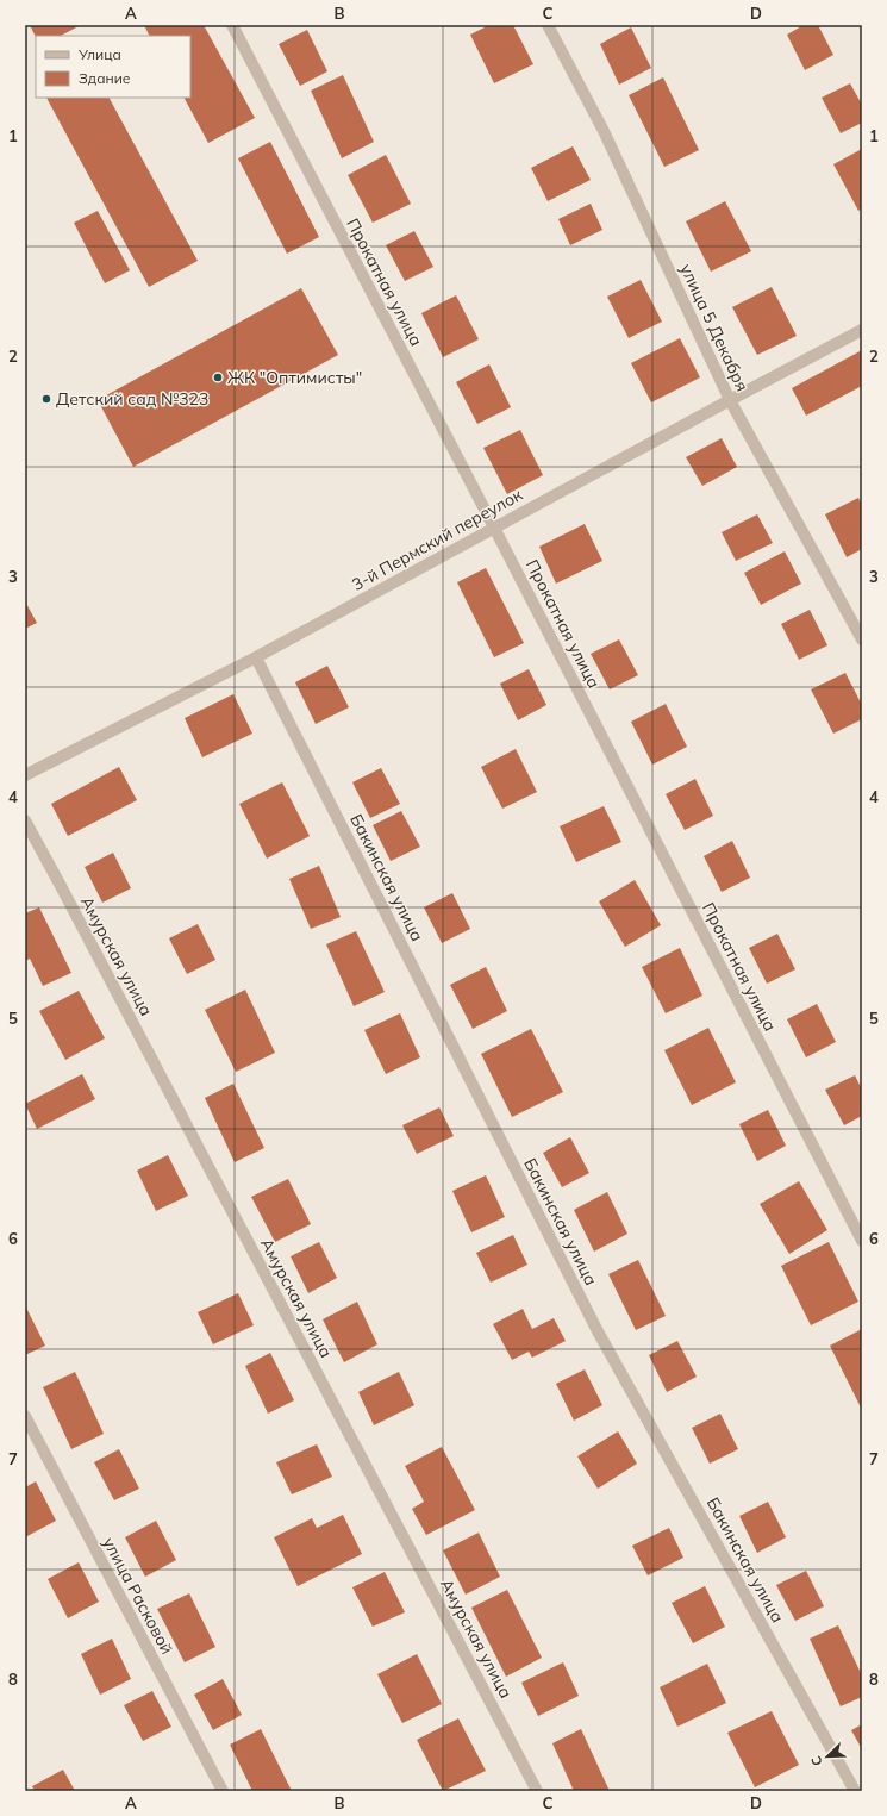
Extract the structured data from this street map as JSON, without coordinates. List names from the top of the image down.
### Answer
{
  "streets": {
    "street": [
      "Прокатная улица",
      "улица 5 Декабря",
      "3-й Пермский переулок",
      "Бакинская улица",
      "Амурская улица",
      "улица Расковой"
    ]
  },
  "crossings": [
    ["Прокатная улица", "3-й Пермский переулок"],
    ["улица 5 Декабря", "3-й Пермский переулок"],
    ["3-й Пермский переулок", "Бакинская улица"]
  ],
  "places": ["ЖК \"Оптимисты\"", "Детский сад №323"],
  "legend": ["Улица", "Здание"],
  "north": "bottom left",
  "grid": {
    "columns": [
      "A",
      "B",
      "C",
      "D"
    ],
    "rows": [
      "1",
      "2",
      "3",
      "4",
      "5",
      "6",
      "7",
      "8"
    ]
  }
}
